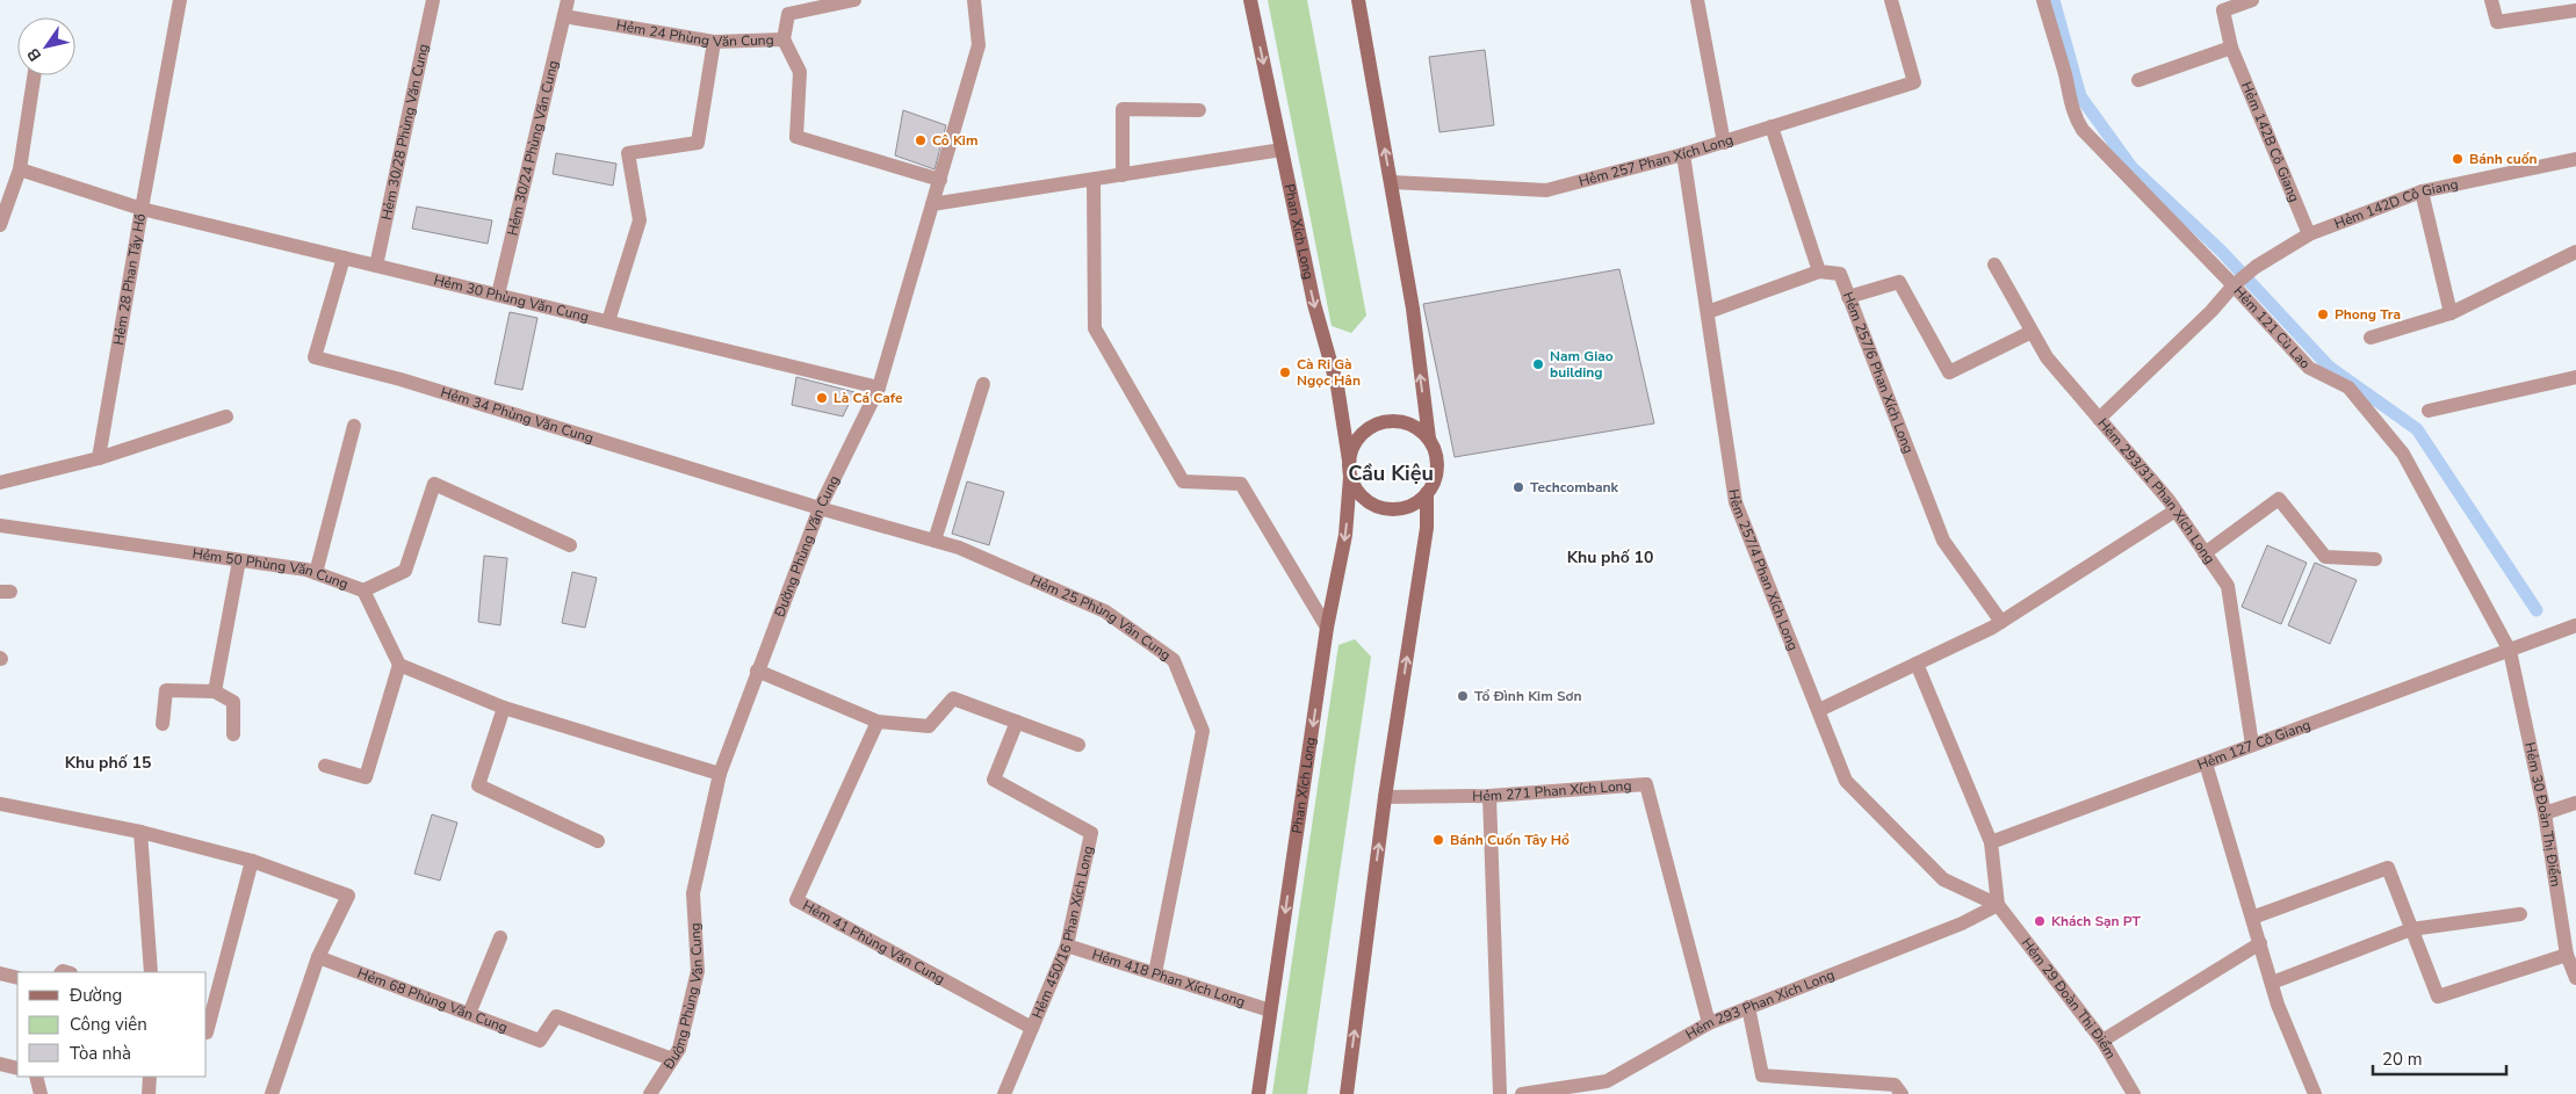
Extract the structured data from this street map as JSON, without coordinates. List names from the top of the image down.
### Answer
{
  "streets": {
    "street": [
      "Hẻm 24 Phùng Văn Cung",
      "Hẻm 30/28 Phùng Văn Cung",
      "Hẻm 142B Cô Giang",
      "Hẻm 30/24 Phùng Văn Cung",
      "Hẻm 257 Phan Xích Long",
      "Hẻm 142D Cô Giang",
      "Phan Xích Long",
      "Hẻm 28 Phan Tây Hồ",
      "Hẻm 30 Phùng Văn Cung",
      "Hẻm 121 Cù Lao",
      "Hẻm 257/6 Phan Xích Long",
      "Hẻm 34 Phùng Văn Cung",
      "Hẻm 293/31 Phan Xích Long",
      "Đường Phùng Văn Cung",
      "Hẻm 50 Phùng Văn Cung",
      "Hẻm 257/4 Phan Xích Long",
      "Hẻm 25 Phùng Văn Cung",
      "Hẻm 127 Cô Giang",
      "Hẻm 271 Phan Xích Long",
      "Hẻm 30 Đoàn Thị Điểm",
      "Hẻm 450/16 Phan Xích Long",
      "Hẻm 41 Phùng Văn Cung",
      "Hẻm 418 Phan Xích Long",
      "Hẻm 29 Đoàn Thị Điểm",
      "Hẻm 68 Phùng Văn Cung",
      "Hẻm 293 Phan Xích Long"
    ]
  },
  "crossings": [
    ["Hẻm 24 Phùng Văn Cung", "Hẻm 30/24 Phùng Văn Cung"],
    ["Hẻm 24 Phùng Văn Cung", "Đường Phùng Văn Cung"],
    ["Hẻm 30/28 Phùng Văn Cung", "Hẻm 30 Phùng Văn Cung"],
    ["Hẻm 142B Cô Giang", "Hẻm 142D Cô Giang"],
    ["Hẻm 30/24 Phùng Văn Cung", "Hẻm 30 Phùng Văn Cung"],
    ["Hẻm 257 Phan Xích Long", "Hẻm 257/4 Phan Xích Long"],
    ["Hẻm 142D Cô Giang", "Hẻm 121 Cù Lao"],
    ["Hẻm 142D Cô Giang", "Hẻm 293/31 Phan Xích Long"],
    ["Phan Xích Long", "Hẻm 418 Phan Xích Long"],
    ["Hẻm 28 Phan Tây Hồ", "Hẻm 30 Phùng Văn Cung"],
    ["Hẻm 30 Phùng Văn Cung", "Hẻm 34 Phùng Văn Cung"],
    ["Hẻm 30 Phùng Văn Cung", "Đường Phùng Văn Cung"],
    ["Hẻm 121 Cù Lao", "Hẻm 127 Cô Giang"],
    ["Hẻm 121 Cù Lao", "Hẻm 30 Đoàn Thị Điểm"],
    ["Hẻm 34 Phùng Văn Cung", "Đường Phùng Văn Cung"],
    ["Hẻm 34 Phùng Văn Cung", "Hẻm 25 Phùng Văn Cung"],
    ["Hẻm 293/31 Phan Xích Long", "Hẻm 127 Cô Giang"],
    ["Đường Phùng Văn Cung", "Hẻm 25 Phùng Văn Cung"],
    ["Đường Phùng Văn Cung", "Hẻm 68 Phùng Văn Cung"],
    ["Hẻm 257/4 Phan Xích Long", "Hẻm 29 Đoàn Thị Điểm"],
    ["Hẻm 257/4 Phan Xích Long", "Hẻm 293 Phan Xích Long"],
    ["Hẻm 25 Phùng Văn Cung", "Hẻm 418 Phan Xích Long"],
    ["Hẻm 127 Cô Giang", "Hẻm 30 Đoàn Thị Điểm"],
    ["Hẻm 271 Phan Xích Long", "Hẻm 293 Phan Xích Long"],
    ["Hẻm 450/16 Phan Xích Long", "Hẻm 41 Phùng Văn Cung"],
    ["Hẻm 450/16 Phan Xích Long", "Hẻm 418 Phan Xích Long"],
    ["Hẻm 29 Đoàn Thị Điểm", "Hẻm 293 Phan Xích Long"]
  ],
  "districts": ["Cầu Kiệu", "Khu phố 10", "Khu phố 15"],
  "places": [
    "Cô Kim",
    "Bánh cuốn",
    "Phong Tra",
    "Nam Giao building",
    "Cà Ri Gà Ngọc Hân",
    "Là Cá Cafe",
    "Techcombank",
    "Tổ Đình Kim Sơn",
    "Bánh Cuốn Tây Hồ",
    "Khách Sạn PT"
  ],
  "legend": ["Đường", "Công viên", "Tòa nhà"],
  "scale_bar": "20 m",
  "north": "bottom left"
}
